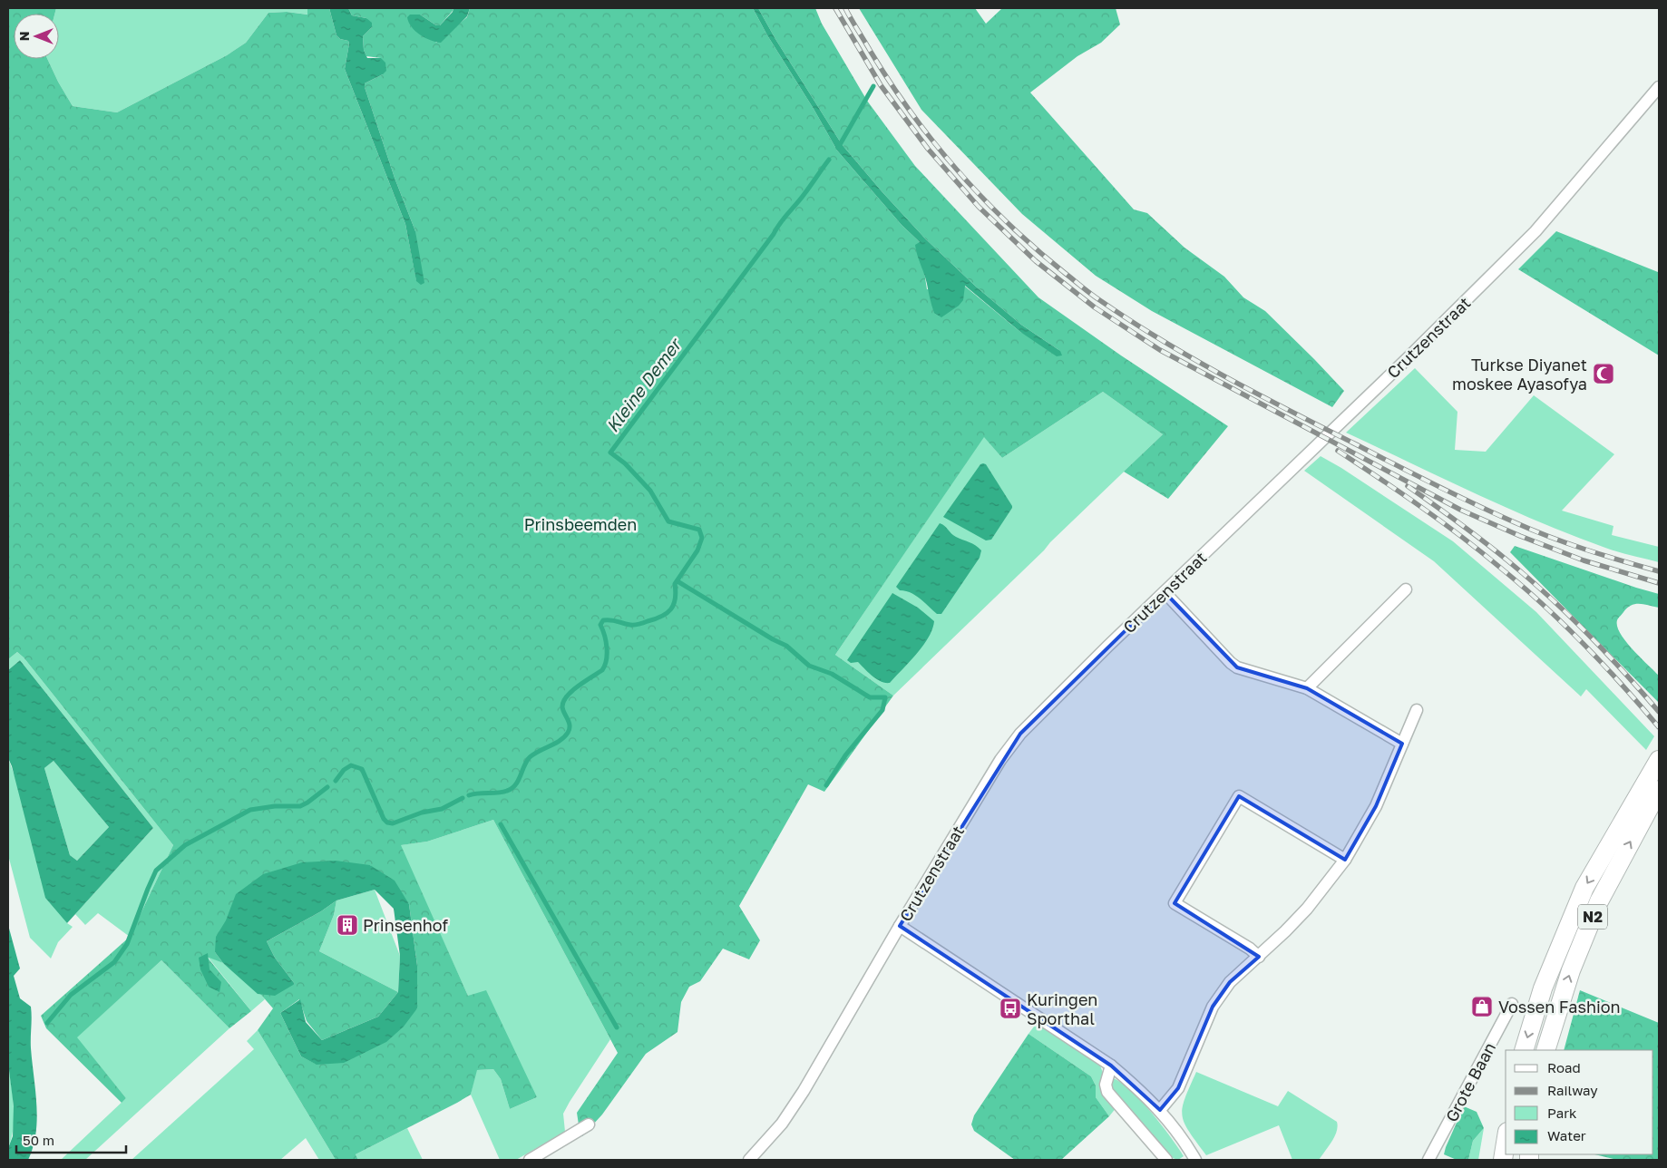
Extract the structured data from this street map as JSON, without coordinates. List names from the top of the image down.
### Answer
{
  "streets": {
    "main road": ["N2"],
    "street": ["Crutzenstraat", "Grote Baan"]
  },
  "water": ["Kleine Demer"],
  "parks": ["Prinsbeemden"],
  "places": {
    "mosque": ["Turkse Diyanet moskee Ayasofya"],
    "building": ["Prinsenhof"],
    "shop": ["Vossen Fashion"],
    "bus stop": ["Kuringen Sporthal"]
  },
  "legend": [
    "Road",
    "Railway",
    "Park",
    "Water"
  ],
  "scale_bar": "50 m",
  "north": "left"
}
